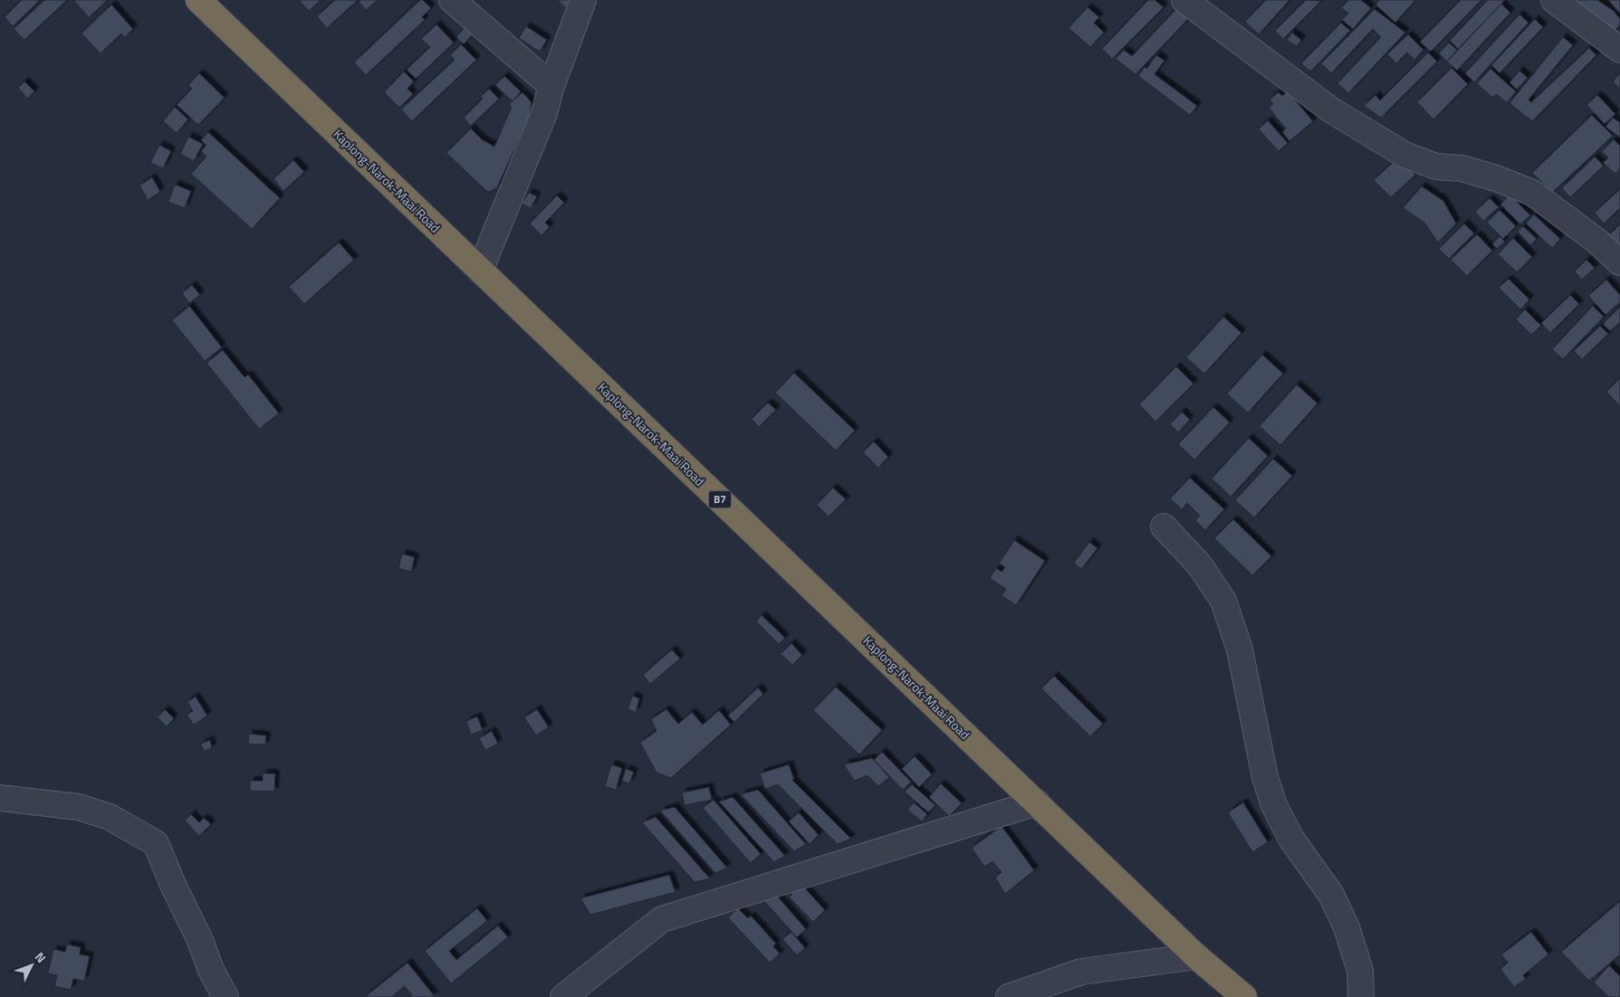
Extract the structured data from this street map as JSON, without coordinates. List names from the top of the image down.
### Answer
{
  "streets": {
    "highway": ["Kaplong-Narok-Maai Road", "B7"]
  },
  "north": "top right"
}
